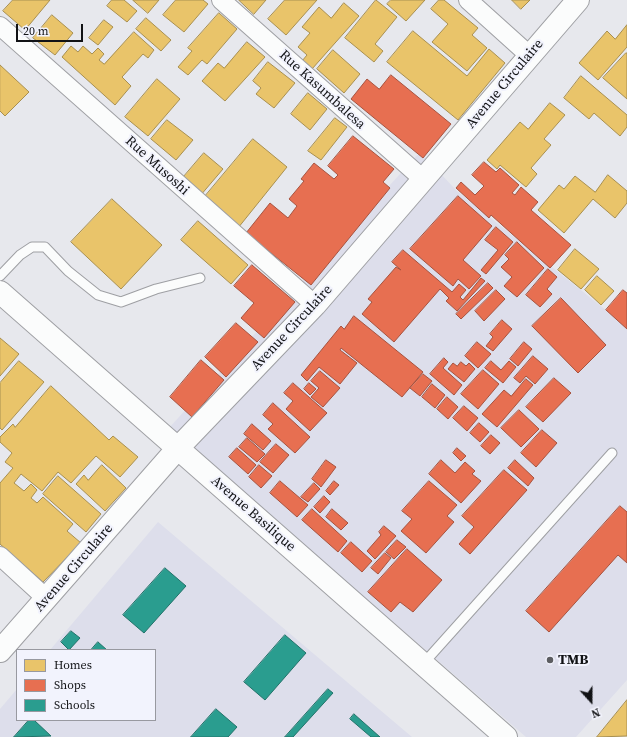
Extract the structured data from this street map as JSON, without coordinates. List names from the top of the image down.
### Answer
{
  "streets": {
    "street": [
      "Avenue Circulaire",
      "Rue Kasumbalesa",
      "Rue Musoshi",
      "Avenue Basilique"
    ]
  },
  "crossings": [
    ["Avenue Circulaire", "Rue Kasumbalesa"],
    ["Avenue Circulaire", "Rue Musoshi"],
    ["Avenue Circulaire", "Avenue Basilique"]
  ],
  "places": ["TMB"],
  "legend": ["Homes", "Shops", "Schools"],
  "scale_bar": "20 m",
  "north": "bottom"
}
